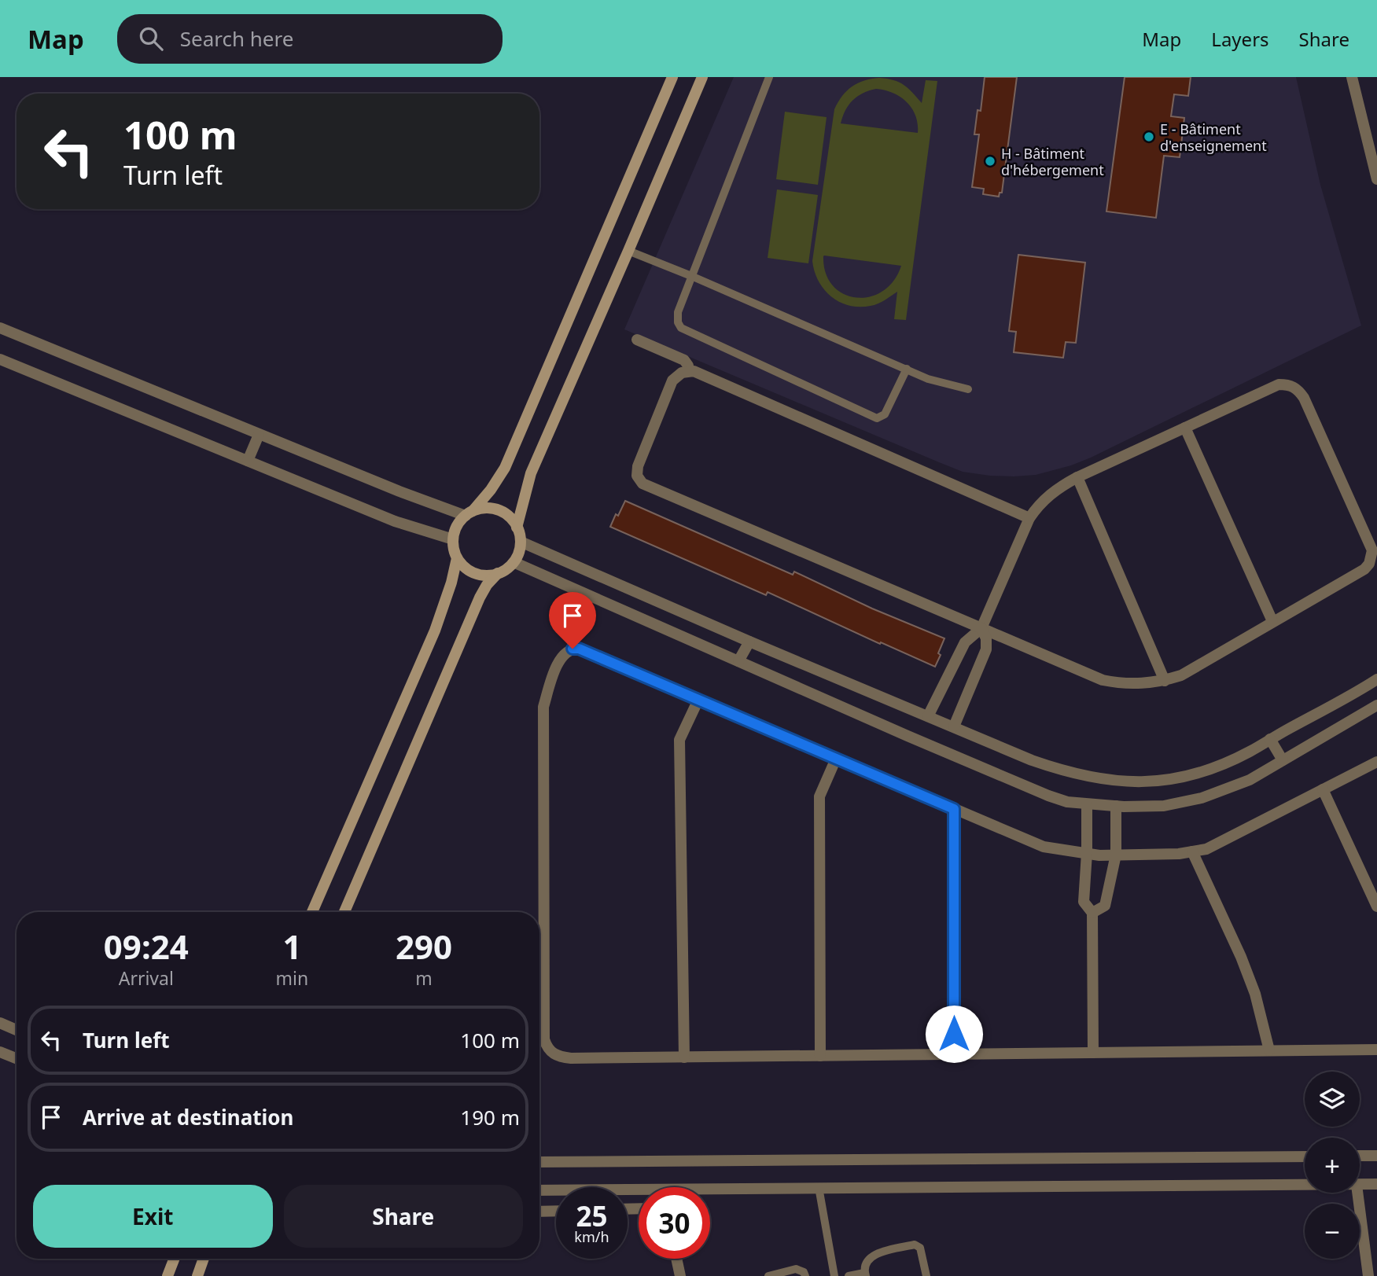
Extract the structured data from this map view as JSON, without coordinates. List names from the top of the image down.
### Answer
{
  "places": ["E - Bâtiment d'enseignement", "H - Bâtiment d'hébergement"],
  "page": {
    "header": "Map",
    "search": "Search here",
    "nav": ["Map", "Layers", "Share"],
    "turn": ["100 m", "Turn left"],
    "eta": [
      "09:24",
      "Arrival",
      "1",
      "min",
      "290",
      "m"
    ],
    "list": [
      {
        "name": "Turn left",
        "value": "100 m"
      },
      {
        "name": "Arrive at destination",
        "value": "190 m"
      }
    ],
    "map_buttons": ["+", "−"],
    "buttons": ["Exit", "Share"],
    "speed": "25 km/h",
    "limit": "30"
  }
}
